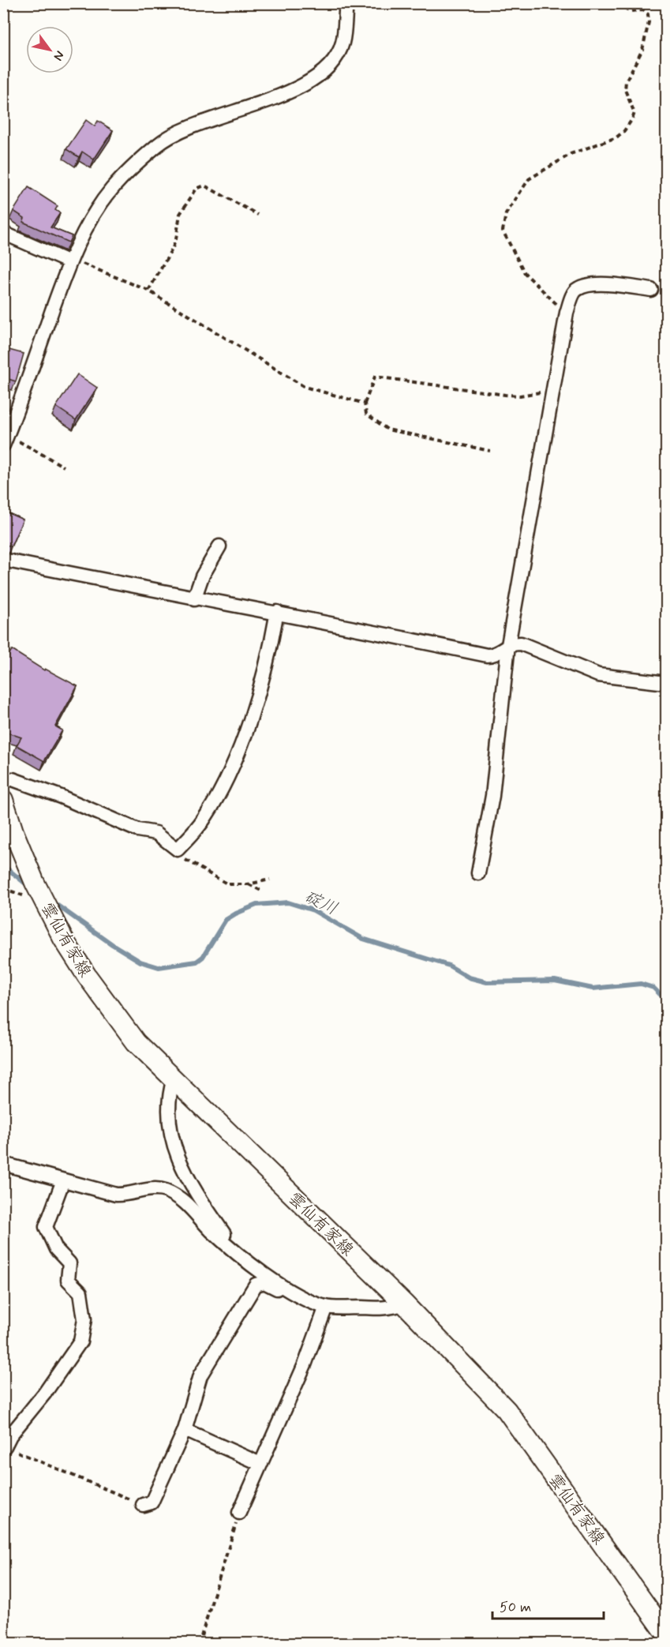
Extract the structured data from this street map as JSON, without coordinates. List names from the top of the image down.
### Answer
{
  "streets": {
    "main road": ["雲仙有家線"]
  },
  "water": ["碇川"],
  "scale_bar": "50 m",
  "north": "bottom right"
}
